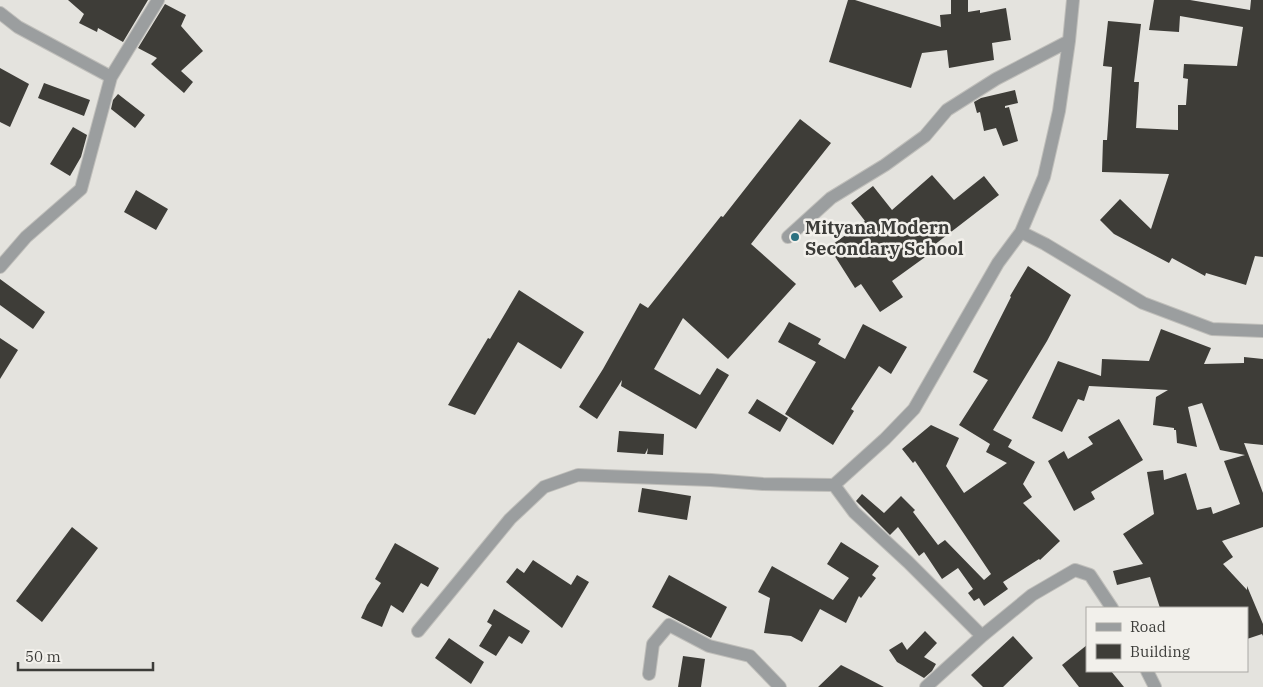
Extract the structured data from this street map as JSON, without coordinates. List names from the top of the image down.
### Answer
{
  "places": ["Mityana Modern Secondary School"],
  "legend": ["Road", "Building"],
  "scale_bar": "50 m"
}
